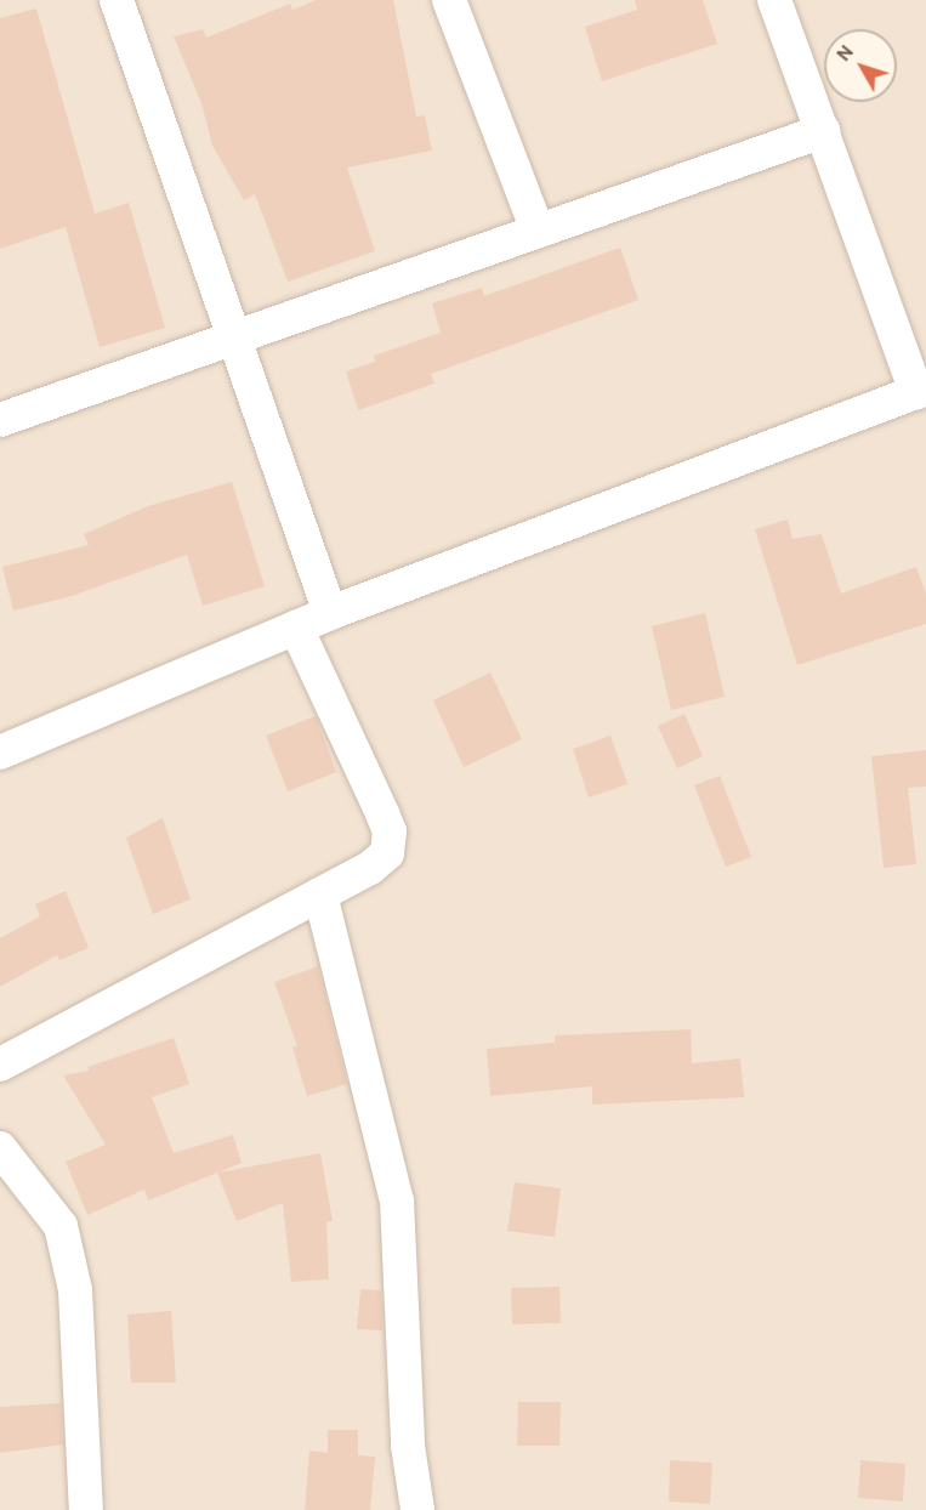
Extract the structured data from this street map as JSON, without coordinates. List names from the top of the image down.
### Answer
{
  "north": "top left"
}
